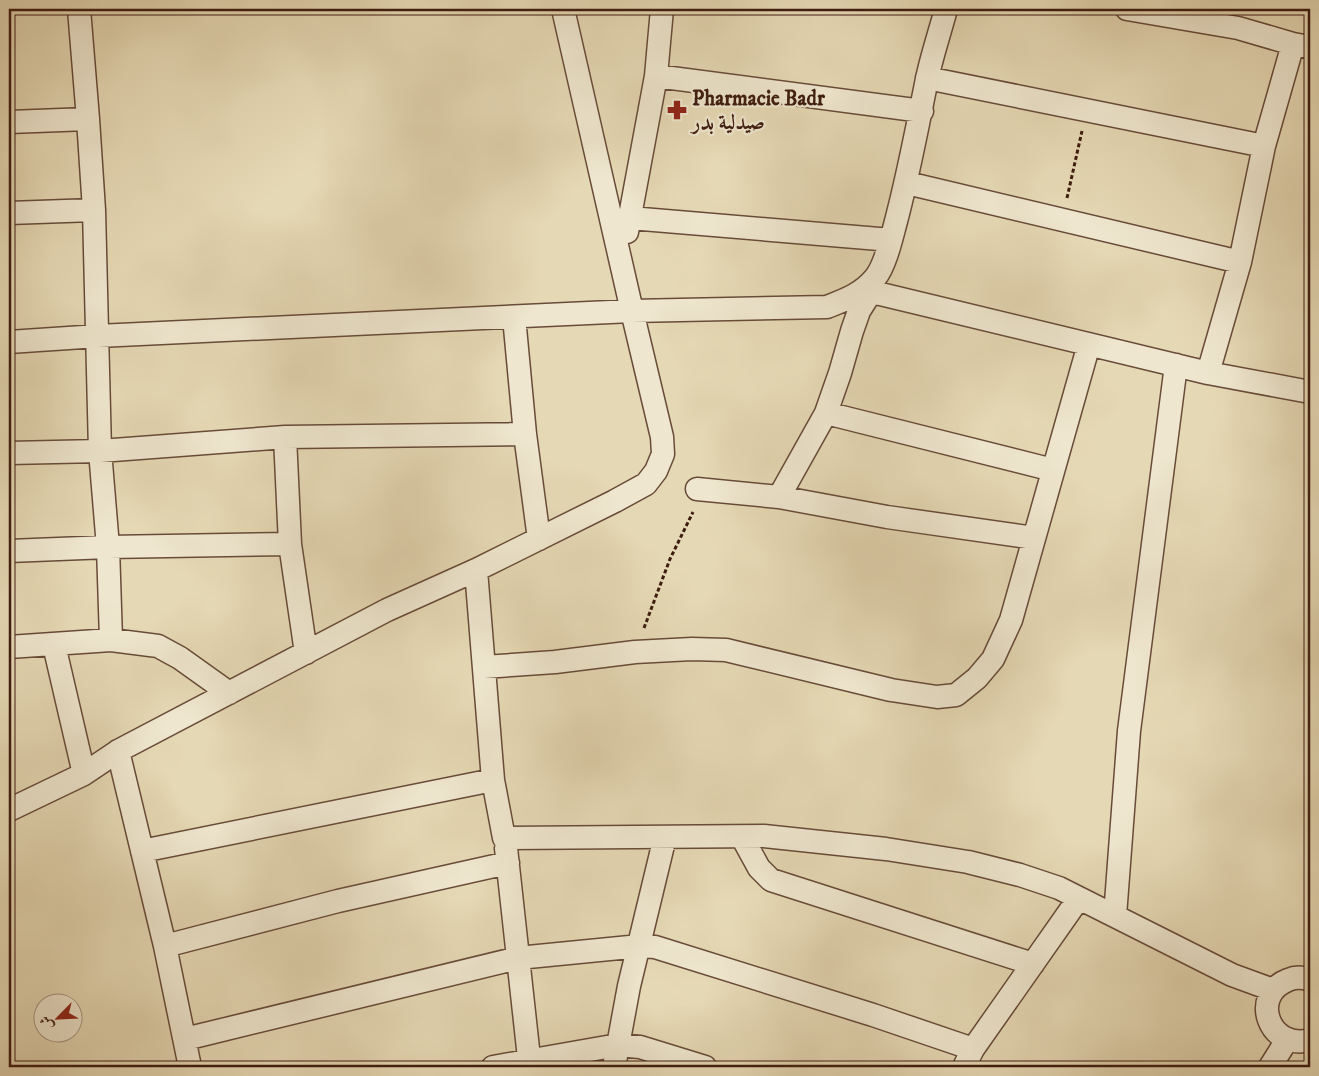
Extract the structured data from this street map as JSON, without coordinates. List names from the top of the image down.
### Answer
{
  "places": {
    "pharmacy": ["Pharmacie Badr صيدلية بدر"]
  },
  "north": "bottom left"
}
